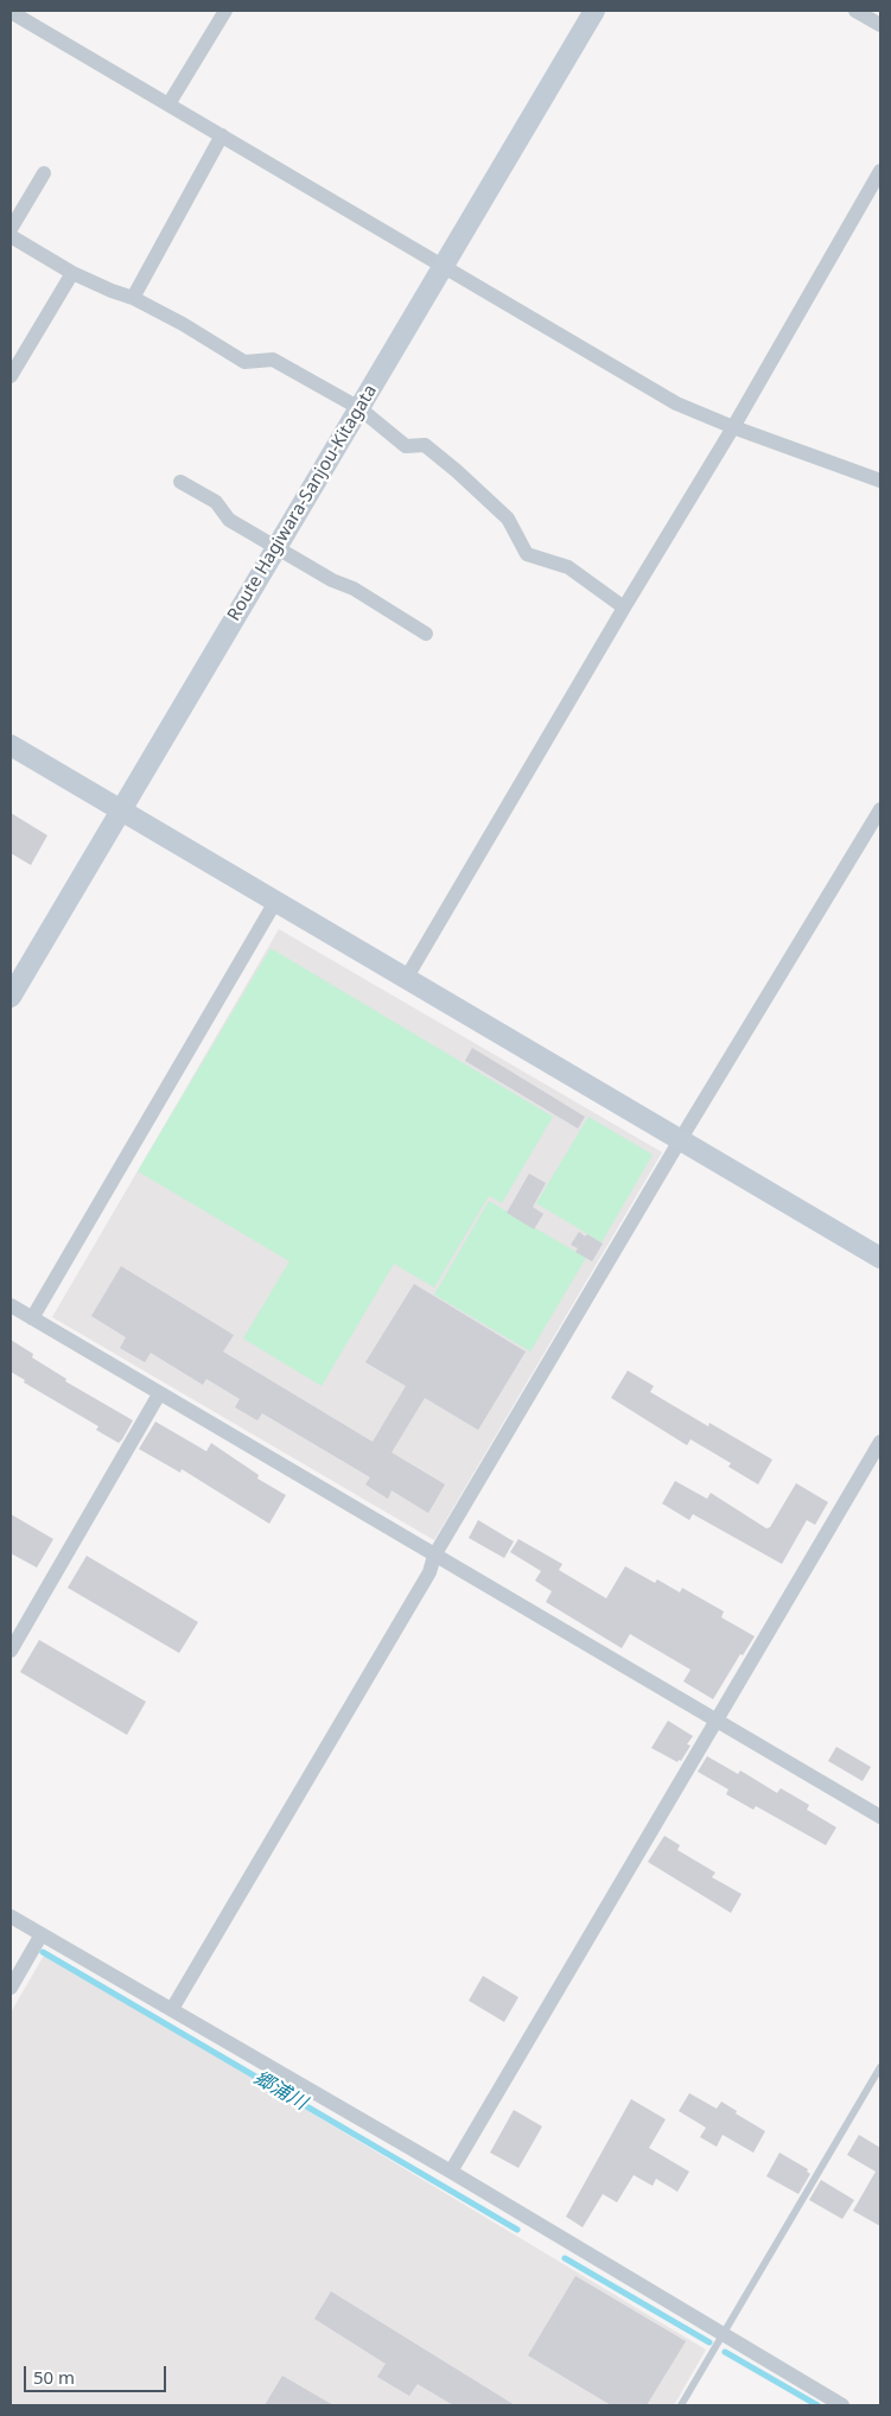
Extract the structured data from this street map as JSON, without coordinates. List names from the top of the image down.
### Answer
{
  "streets": {
    "main road": ["Route Hagiwara-Sanjou-Kitagata"]
  },
  "water": ["郷浦川"],
  "scale_bar": "50 m"
}
